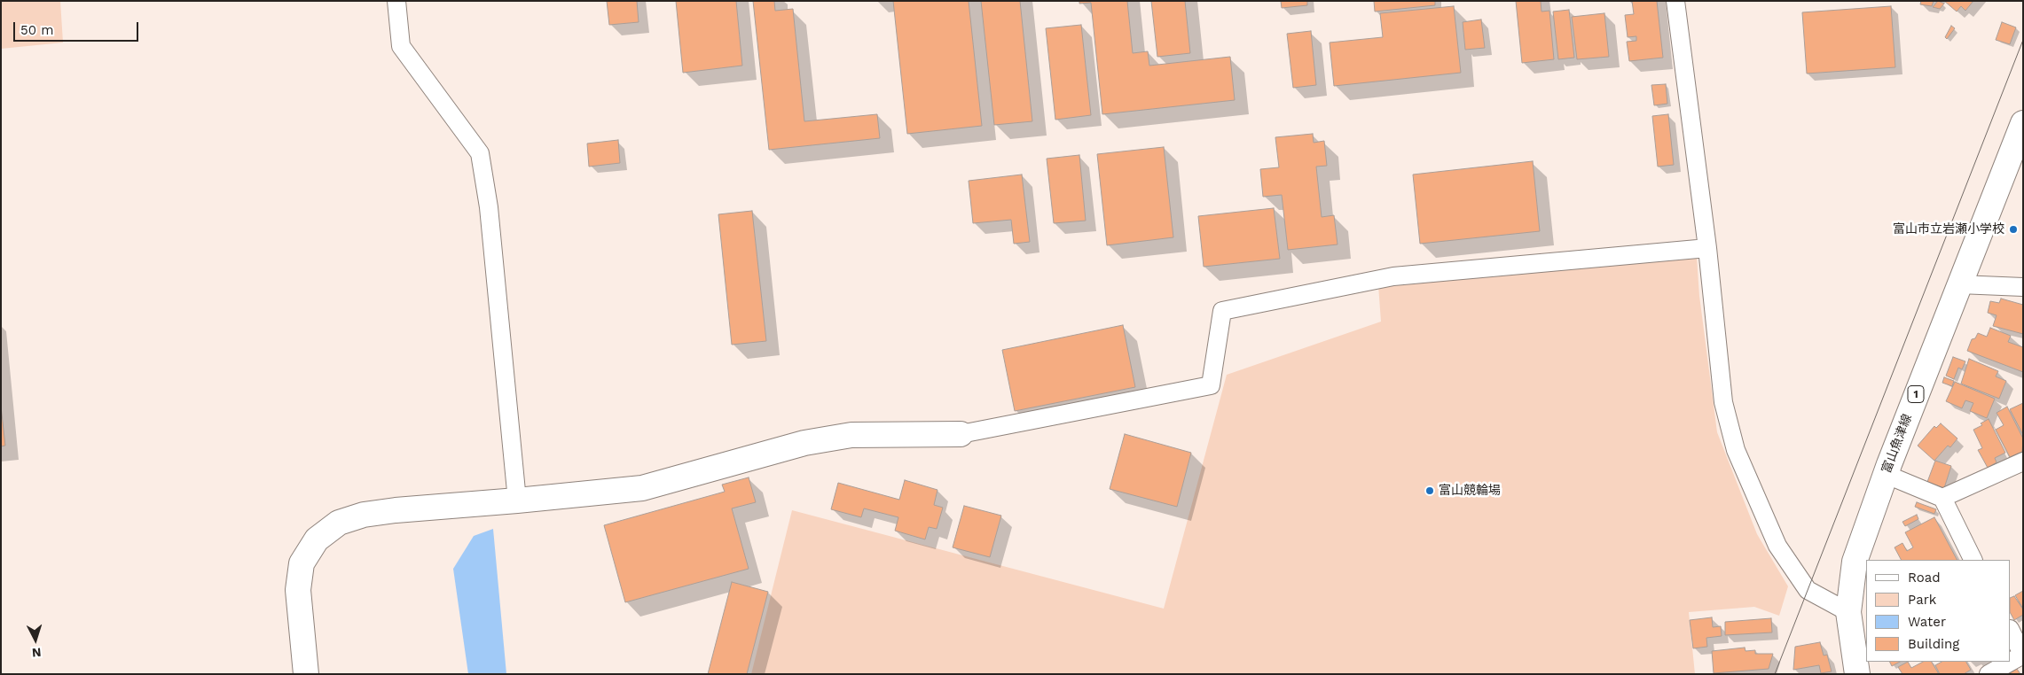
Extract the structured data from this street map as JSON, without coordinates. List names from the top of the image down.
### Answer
{
  "streets": {
    "street": ["1", "富山魚津線"]
  },
  "places": ["富山市立岩瀬小学校", "富山競輪場"],
  "legend": [
    "Road",
    "Park",
    "Water",
    "Building"
  ],
  "scale_bar": "50 m",
  "north": "bottom"
}
